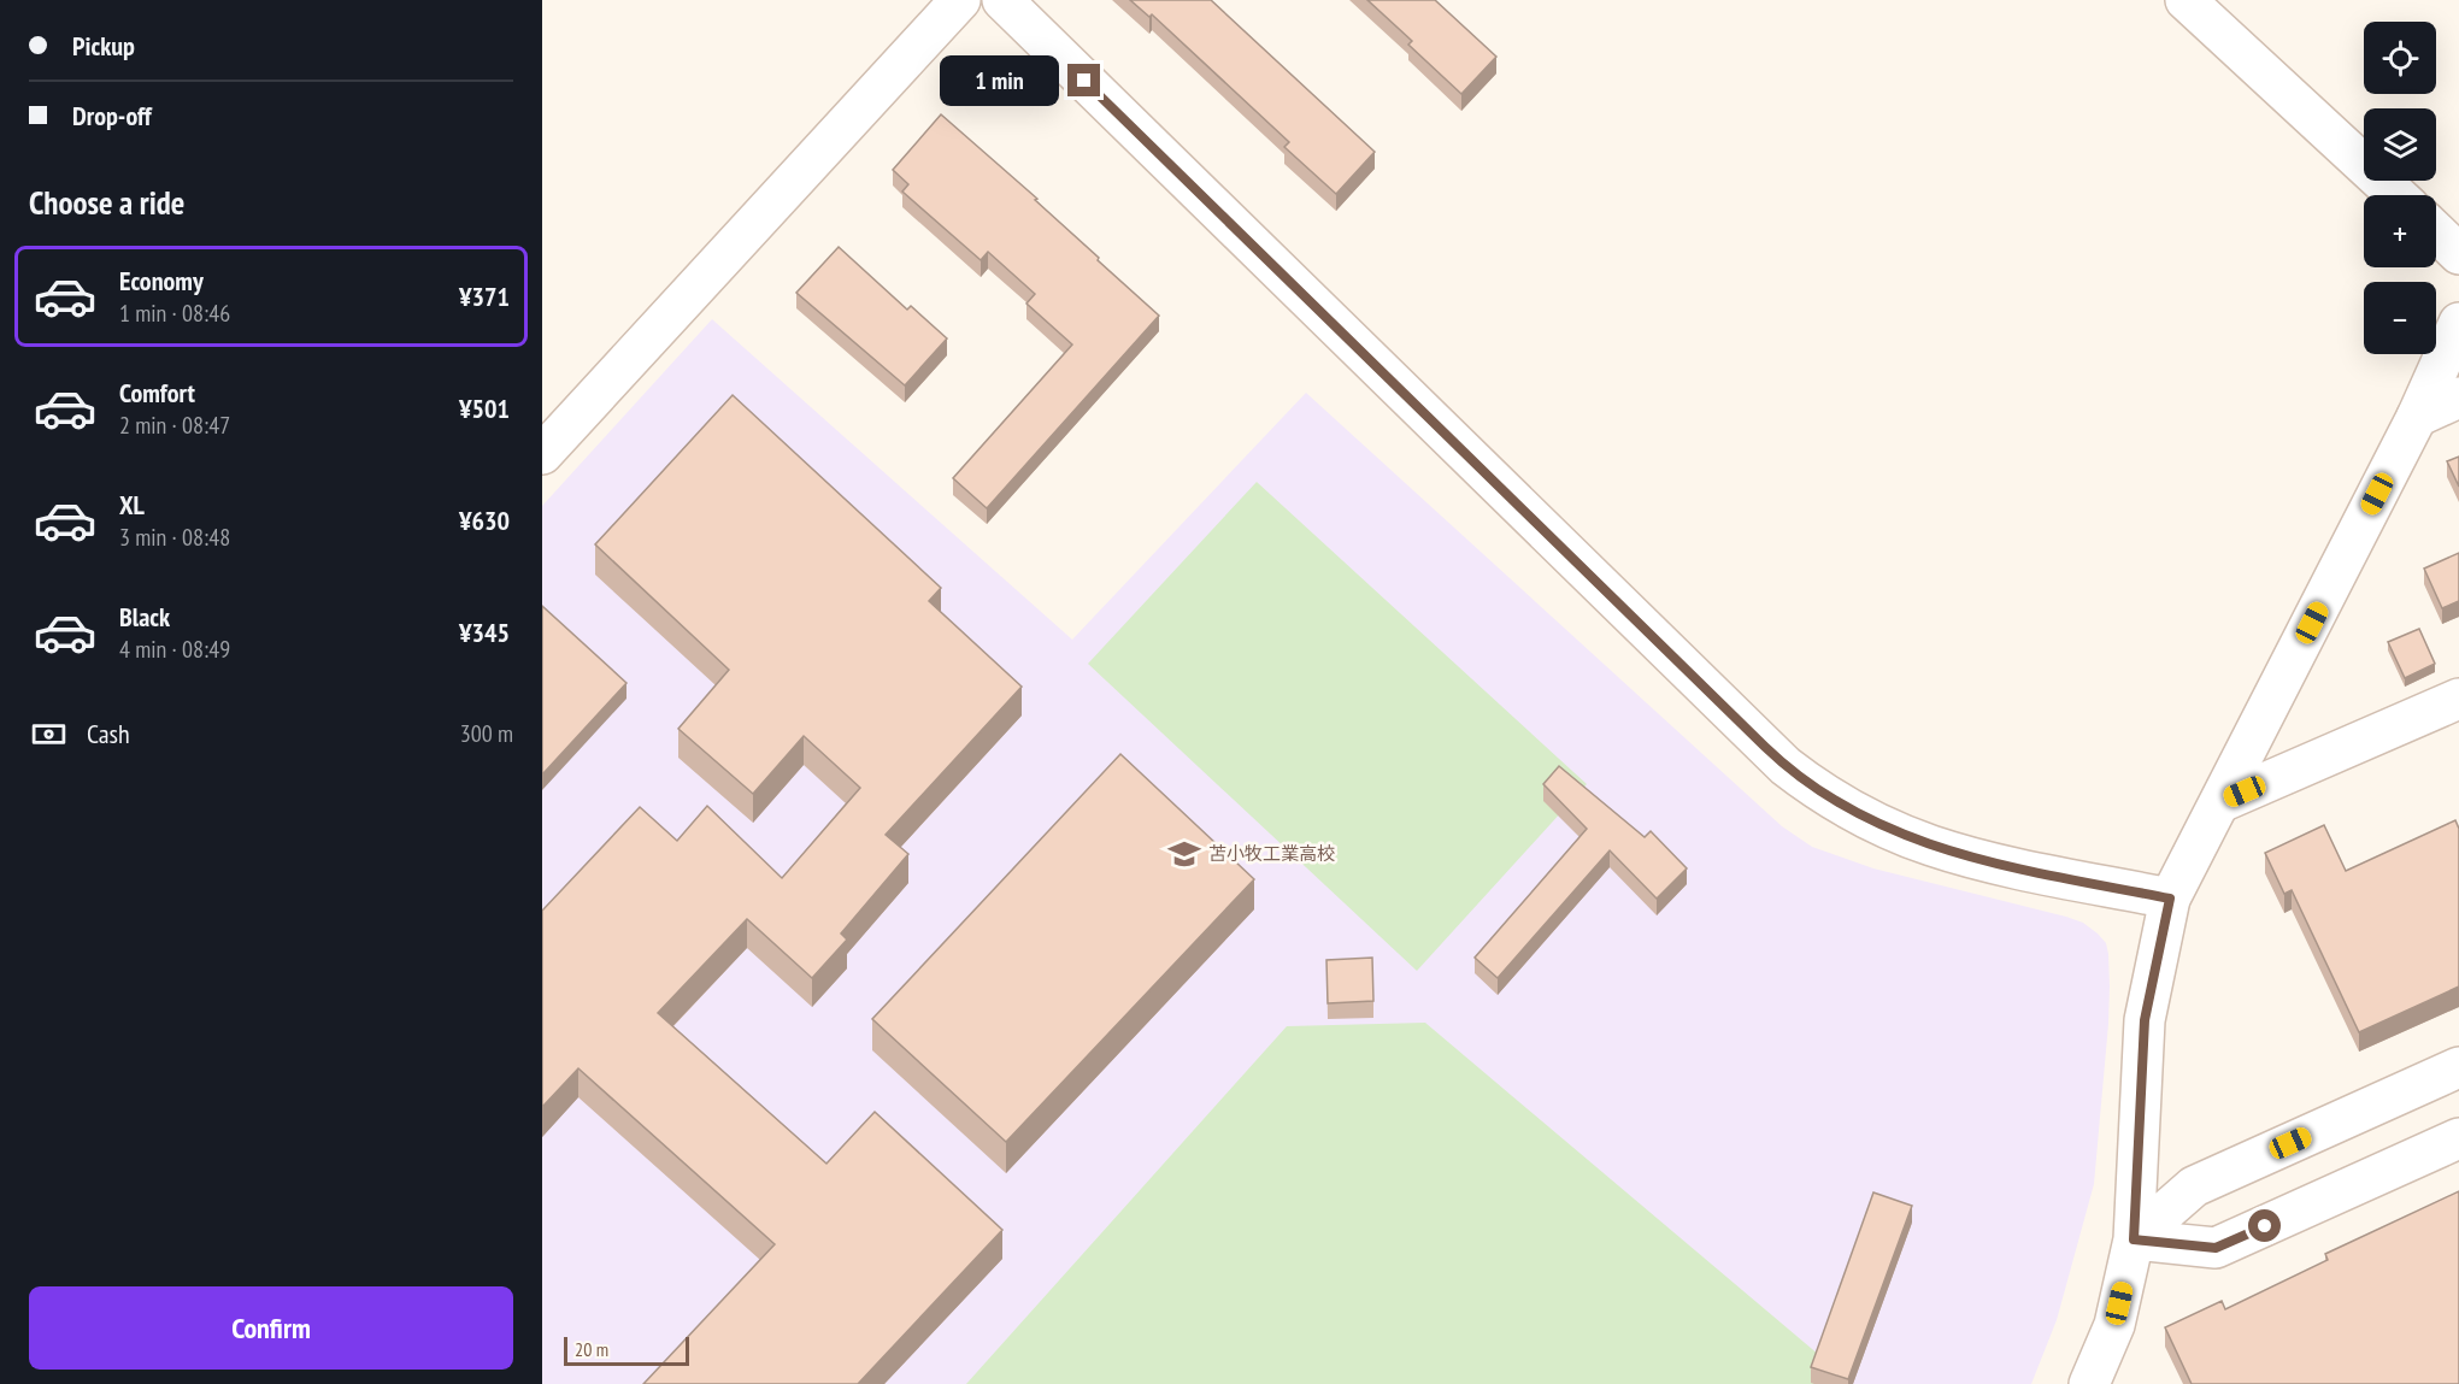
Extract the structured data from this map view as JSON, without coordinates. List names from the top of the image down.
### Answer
{
  "places": {
    "school or university": ["苫小牧工業高校"]
  },
  "scale_bar": "20 m",
  "page": {
    "banner": ["Pickup", "Drop-off"],
    "map_buttons": ["+", "−"],
    "bubble": "1 min",
    "heading": "Choose a ride",
    "list": [
      {
        "name": "Economy",
        "note": "1 min · 08:46",
        "value": "¥371"
      },
      {
        "name": "Comfort",
        "note": "2 min · 08:47",
        "value": "¥501"
      },
      {
        "name": "XL",
        "note": "3 min · 08:48",
        "value": "¥630"
      },
      {
        "name": "Black",
        "note": "4 min · 08:49",
        "value": "¥345"
      }
    ],
    "pay": ["Cash", "300 m"],
    "buttons": "Confirm",
    "scale": "20 m"
  }
}
